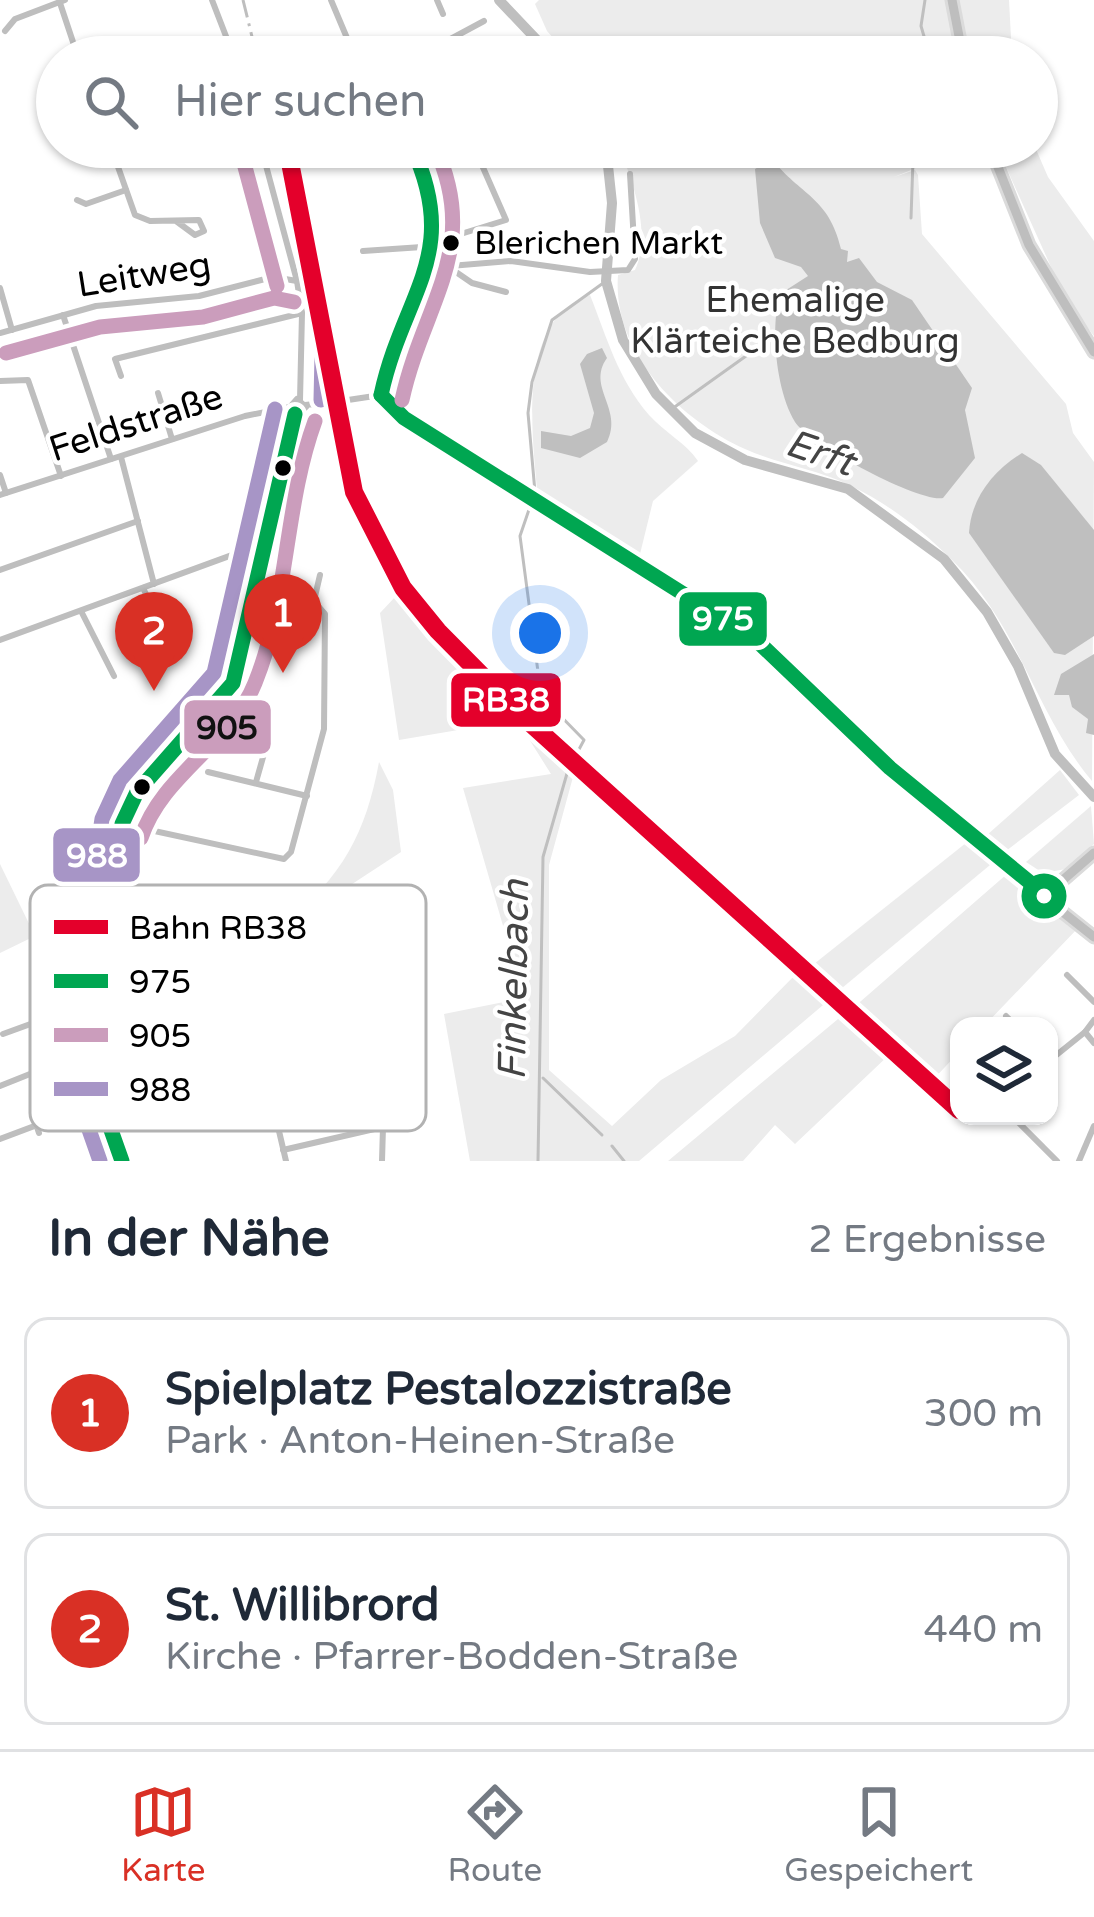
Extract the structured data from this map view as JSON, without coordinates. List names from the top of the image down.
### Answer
{
  "streets": {
    "street": ["Leitweg", "Feldstraße"]
  },
  "water": ["Erft", "Finkelbach"],
  "parks": ["Ehemalige Klärteiche Bedburg"],
  "places": ["Blerichen Markt"],
  "lines": [
    "rail line RB38",
    "transit line 975",
    "transit line 905",
    "transit line 988"
  ],
  "legend": [
    "Bahn RB38",
    "975",
    "905",
    "988"
  ],
  "page": {
    "search": "Hier suchen",
    "pins": ["1", "2"],
    "heading": ["In der Nähe", "2 Ergebnisse"],
    "list": [
      {
        "mark": "1",
        "name": "Spielplatz Pestalozzistraße",
        "note": "Park · Anton-Heinen-Straße",
        "value": "300 m"
      },
      {
        "mark": "2",
        "name": "St. Willibrord",
        "note": "Kirche · Pfarrer-Bodden-Straße",
        "value": "440 m"
      }
    ],
    "nav": ["Karte", "Route", "Gespeichert"]
  }
}
